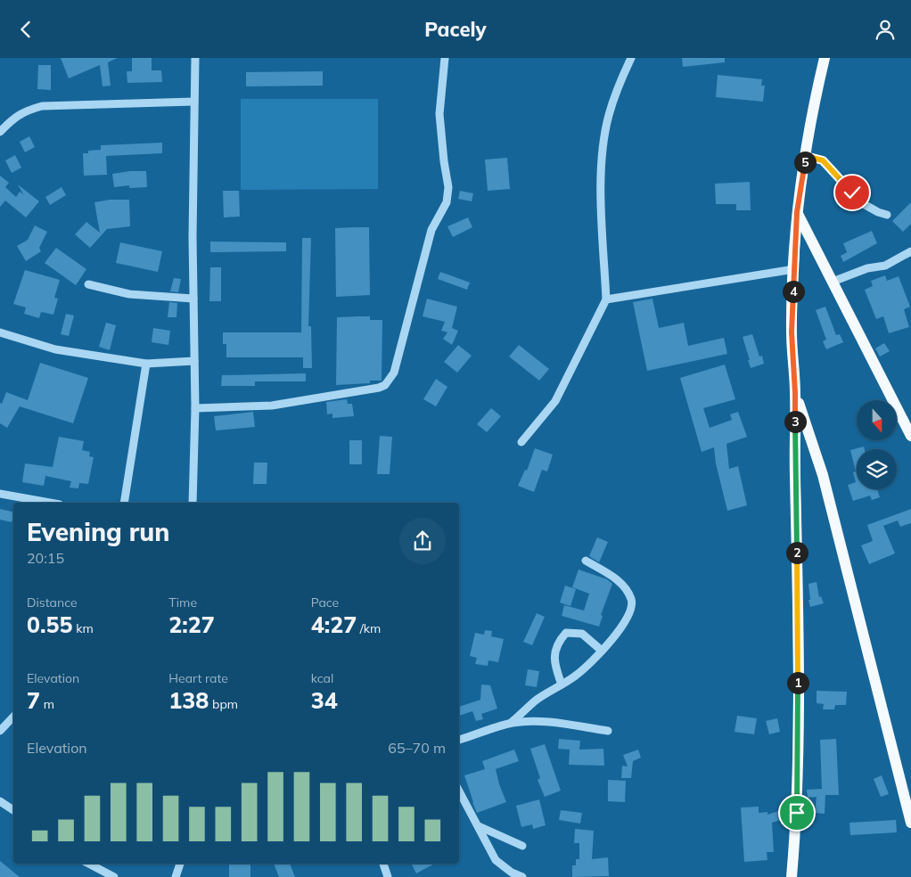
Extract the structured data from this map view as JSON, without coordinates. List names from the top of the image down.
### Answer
{
  "north": "bottom",
  "page": {
    "header": "Pacely",
    "pins": [
      "5",
      "4",
      "3",
      "2",
      "1"
    ],
    "heading": ["Evening run", "20:15"],
    "stats": [
      ["Distance", "0.55 km"],
      ["Time", "2:27"],
      ["Pace", "4:27 /km"],
      ["Elevation", "7 m"],
      ["Heart rate", "138 bpm"],
      ["kcal", "34"]
    ],
    "chart": ["Elevation", "65–70 m"]
  }
}
